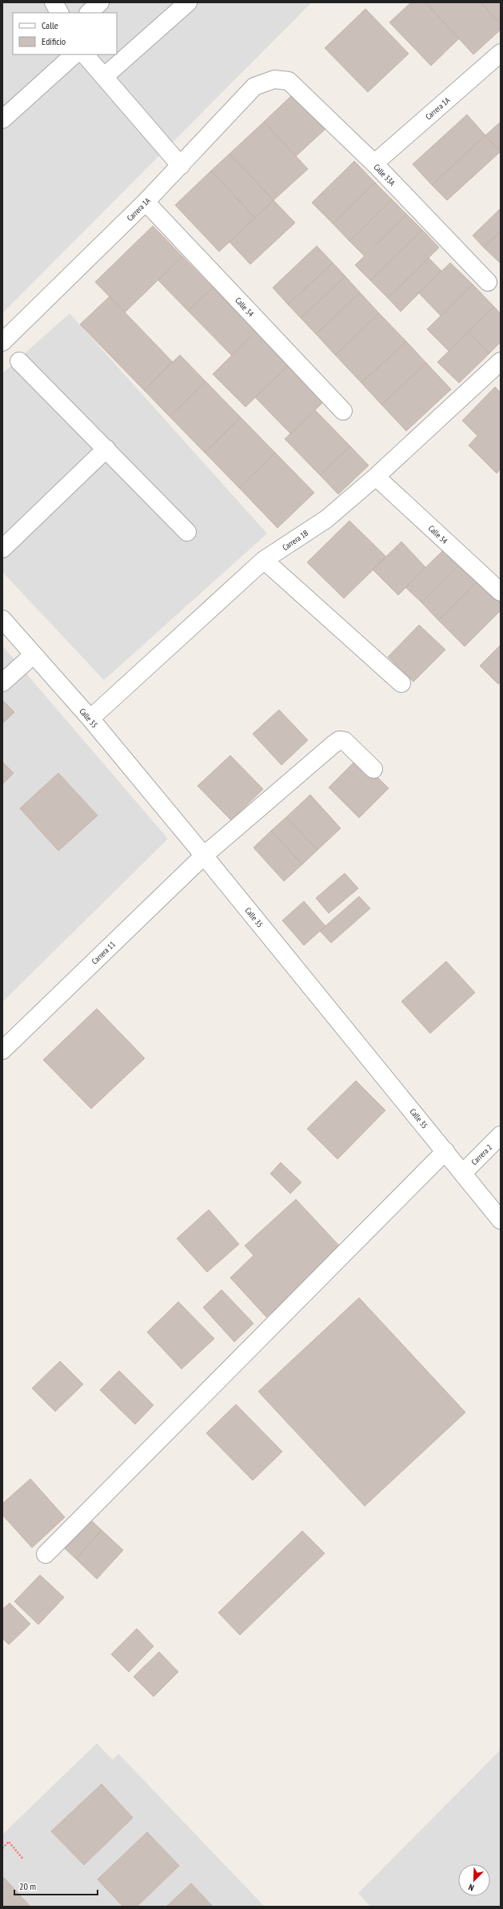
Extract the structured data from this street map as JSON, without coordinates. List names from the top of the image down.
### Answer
{
  "streets": {
    "street": [
      "Carrera 1A",
      "Calle 33A",
      "Calle 34",
      "Carrera 1B",
      "Calle 35",
      "Carrera 11",
      "Carrera 2"
    ]
  },
  "crossings": [
    ["Carrera 1A", "Calle 33A"],
    ["Carrera 1A", "Calle 34"],
    ["Calle 34", "Carrera 1B"],
    ["Carrera 1B", "Calle 35"],
    ["Calle 35", "Carrera 11"],
    ["Calle 35", "Carrera 2"]
  ],
  "legend": ["Calle", "Edificio"],
  "scale_bar": "20 m",
  "north": "bottom left"
}
